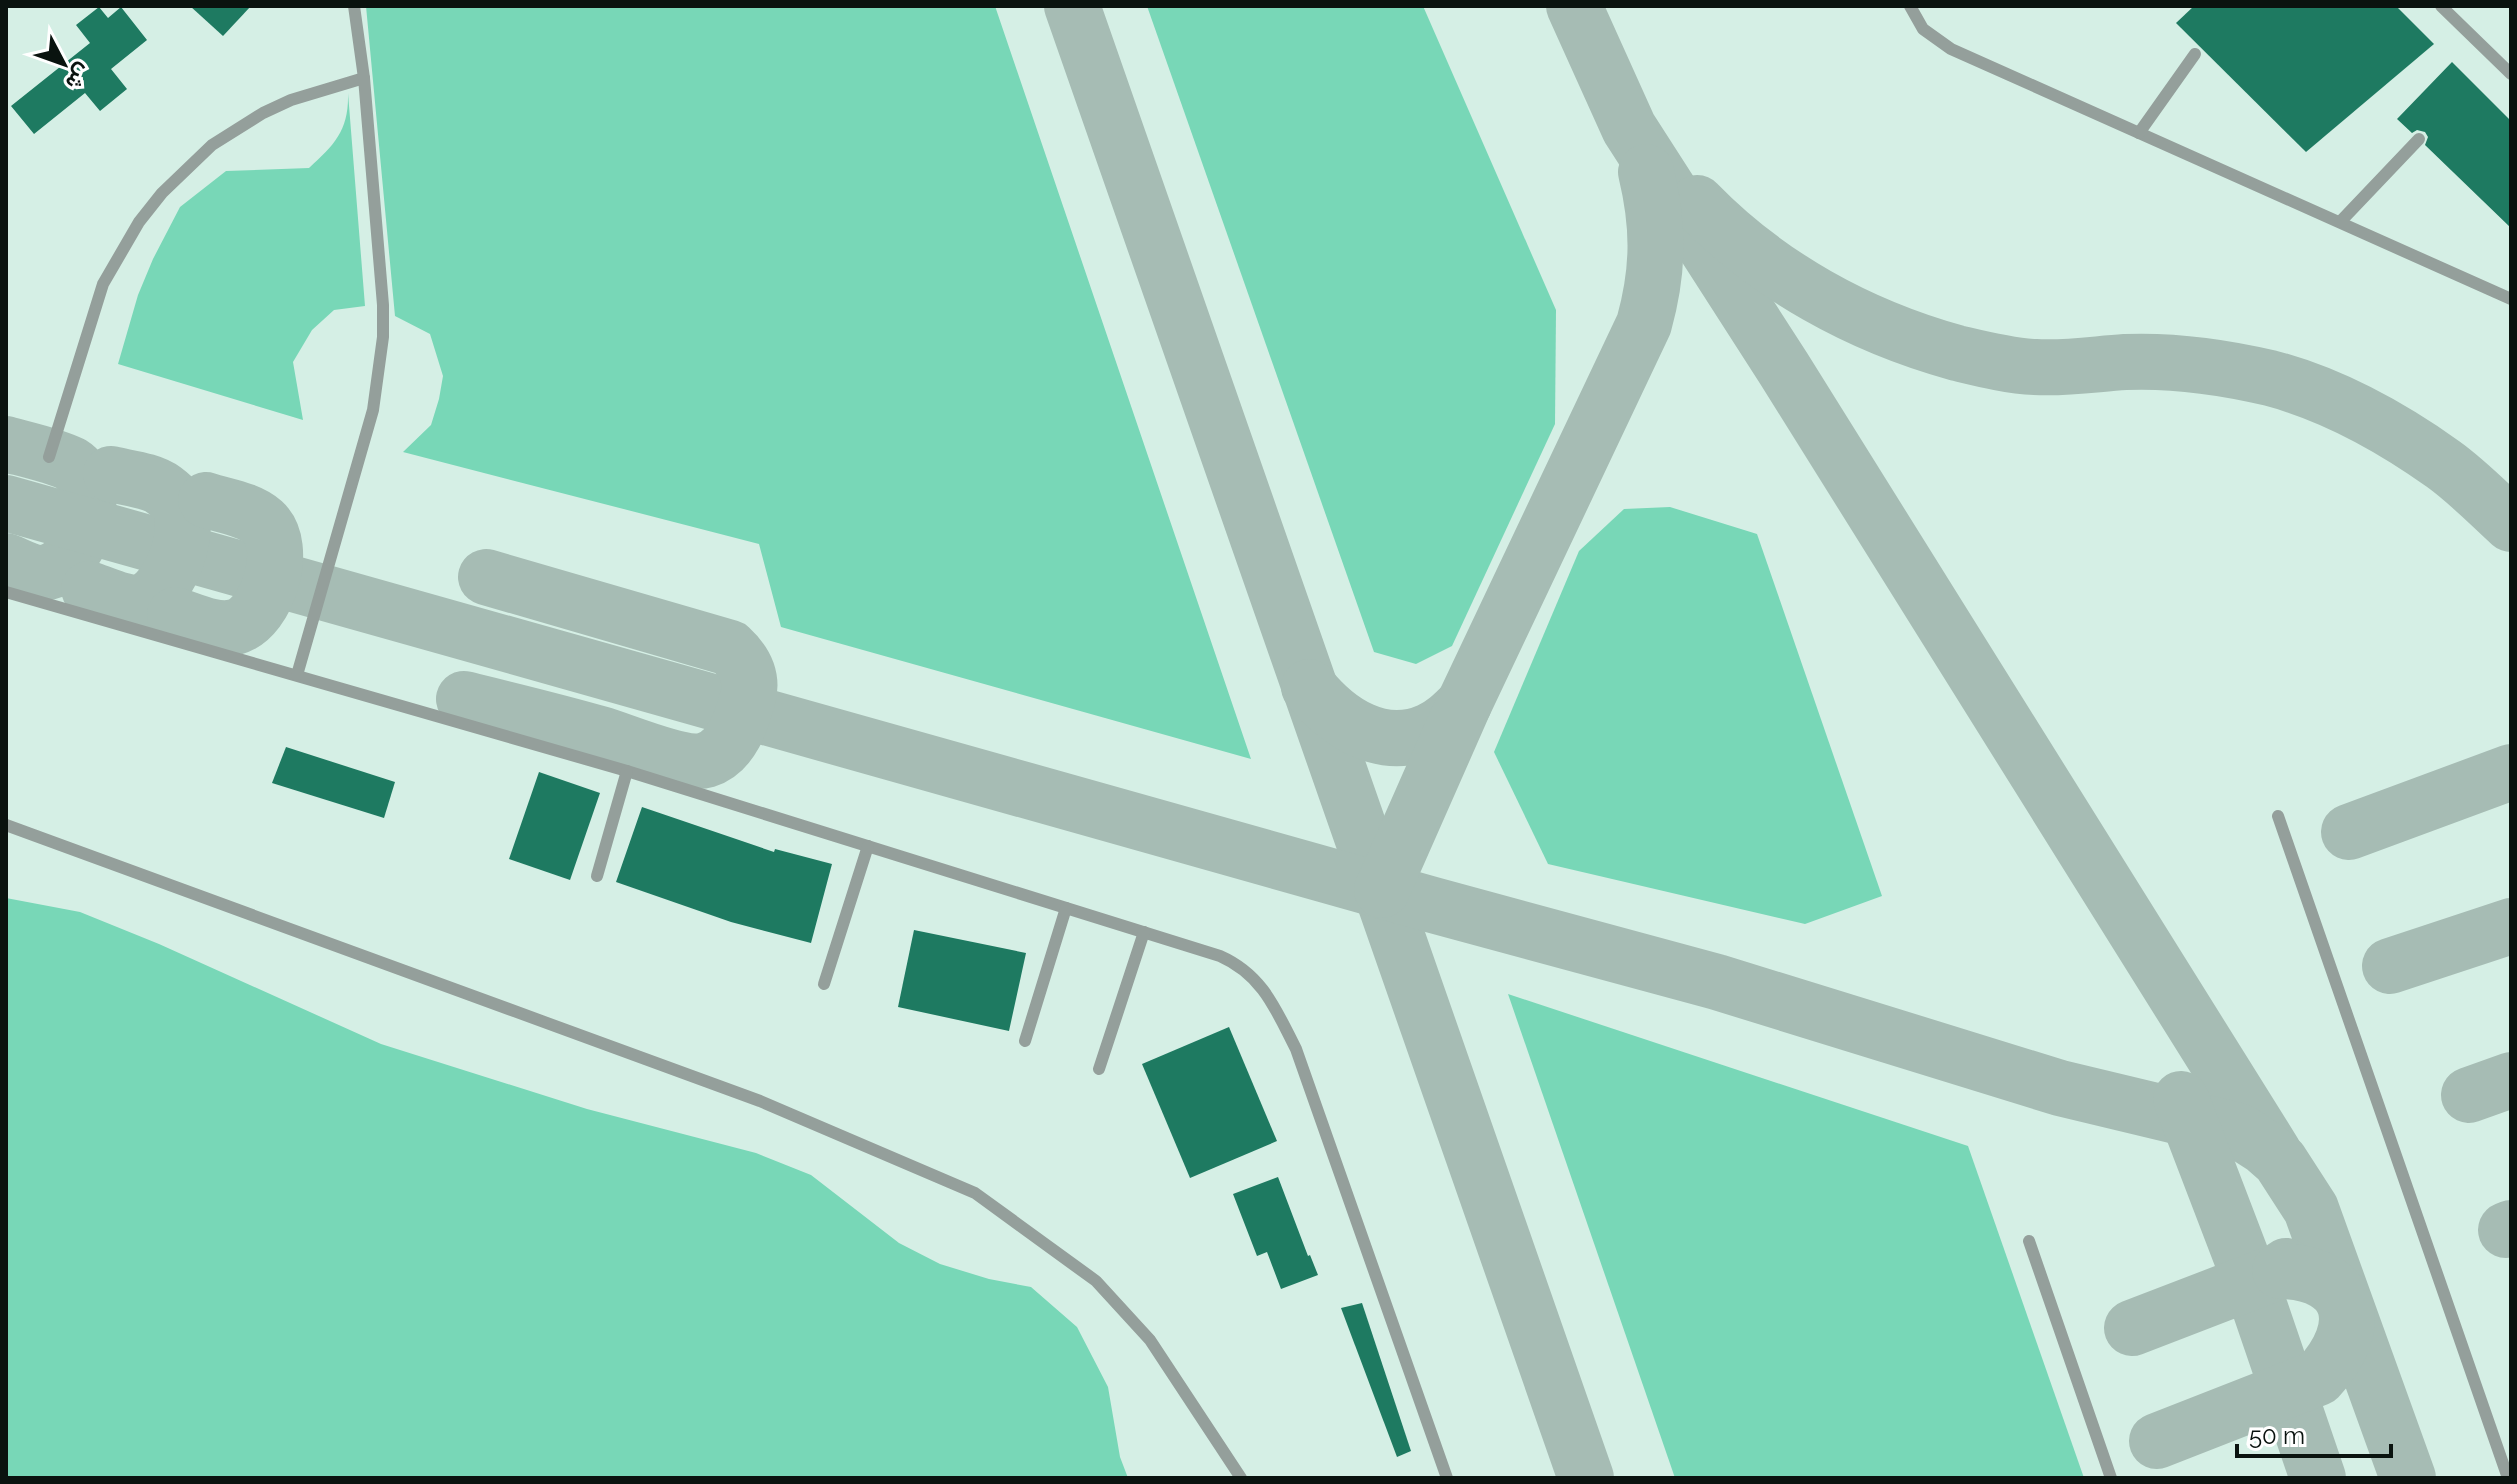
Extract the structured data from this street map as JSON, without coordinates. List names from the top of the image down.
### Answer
{
  "scale_bar": "50 m",
  "north": "bottom right"
}
